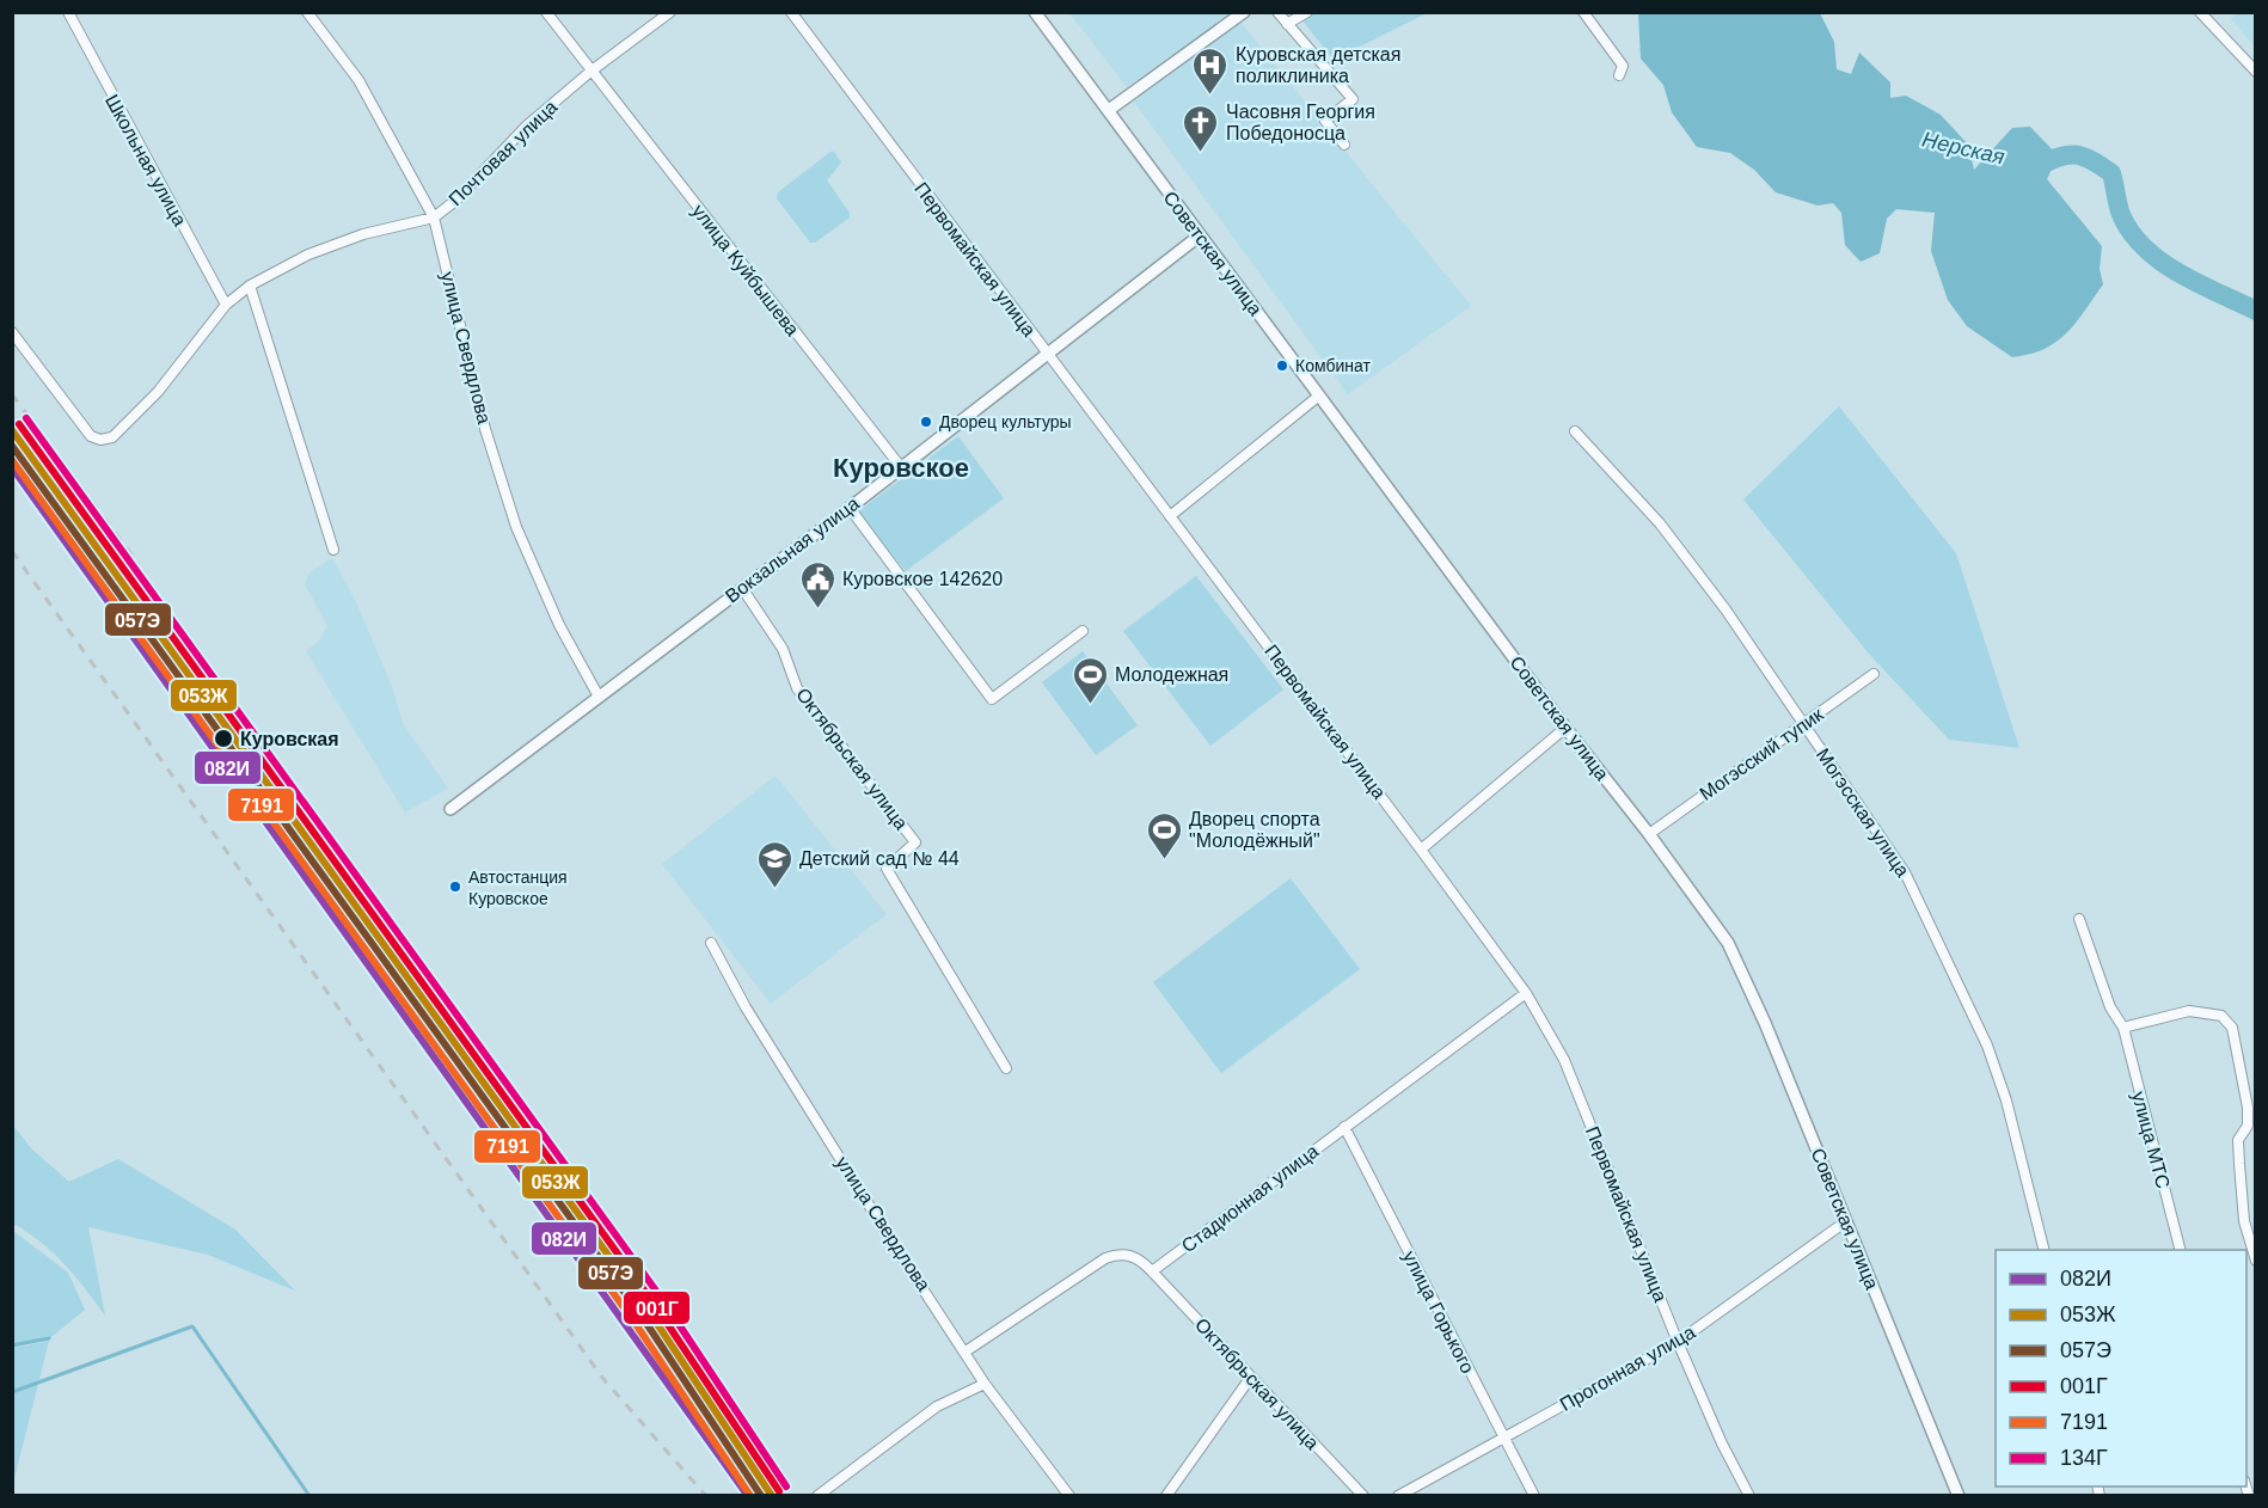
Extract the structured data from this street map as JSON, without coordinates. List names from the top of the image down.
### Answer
{
  "streets": {
    "street": [
      "Почтовая улица",
      "Школьная улица",
      "Советская улица",
      "Первомайская улица",
      "улица Куйбышева",
      "улица Свердлова",
      "Вокзальная улица",
      "Могэсский тупик",
      "Октябрьская улица",
      "Могэсская улица",
      "улица МТС",
      "Стадионная улица",
      "улица Горького",
      "Прогонная улица"
    ]
  },
  "crossings": [
    ["Почтовая улица", "Школьная улица"],
    ["Почтовая улица", "улица Куйбышева"],
    ["Почтовая улица", "улица Свердлова"],
    ["Советская улица", "Вокзальная улица"],
    ["Советская улица", "Могэсский тупик"],
    ["Советская улица", "Прогонная улица"],
    ["Первомайская улица", "Вокзальная улица"],
    ["Первомайская улица", "Стадионная улица"],
    ["Первомайская улица", "Прогонная улица"],
    ["улица Куйбышева", "Вокзальная улица"],
    ["улица Свердлова", "Вокзальная улица"],
    ["Вокзальная улица", "Октябрьская улица"],
    ["Могэсский тупик", "Могэсская улица"],
    ["Октябрьская улица", "Стадионная улица"],
    ["Стадионная улица", "улица Горького"],
    ["улица Горького", "Прогонная улица"]
  ],
  "districts": ["Куровское"],
  "water": ["Нерская"],
  "places": {
    "hospital": ["Куровская детская поликлиника"],
    "church": ["Часовня Георгия Победоносца"],
    "other": [
      "Комбинат",
      "Дворец культуры",
      "Куровская",
      "Автостанция Куровское"
    ],
    "public building": ["Куровское 142620"],
    "sports": ["Молодежная", "Дворец спорта \"Молодёжный\""],
    "school or university": ["Детский сад № 44"]
  },
  "lines": [
    "transit line 134Г",
    "transit line 001Г",
    "transit line 053Ж",
    "transit line 057Э",
    "transit line 7191",
    "transit line 082И"
  ],
  "legend": [
    "082И",
    "053Ж",
    "057Э",
    "001Г",
    "7191",
    "134Г"
  ]
}
